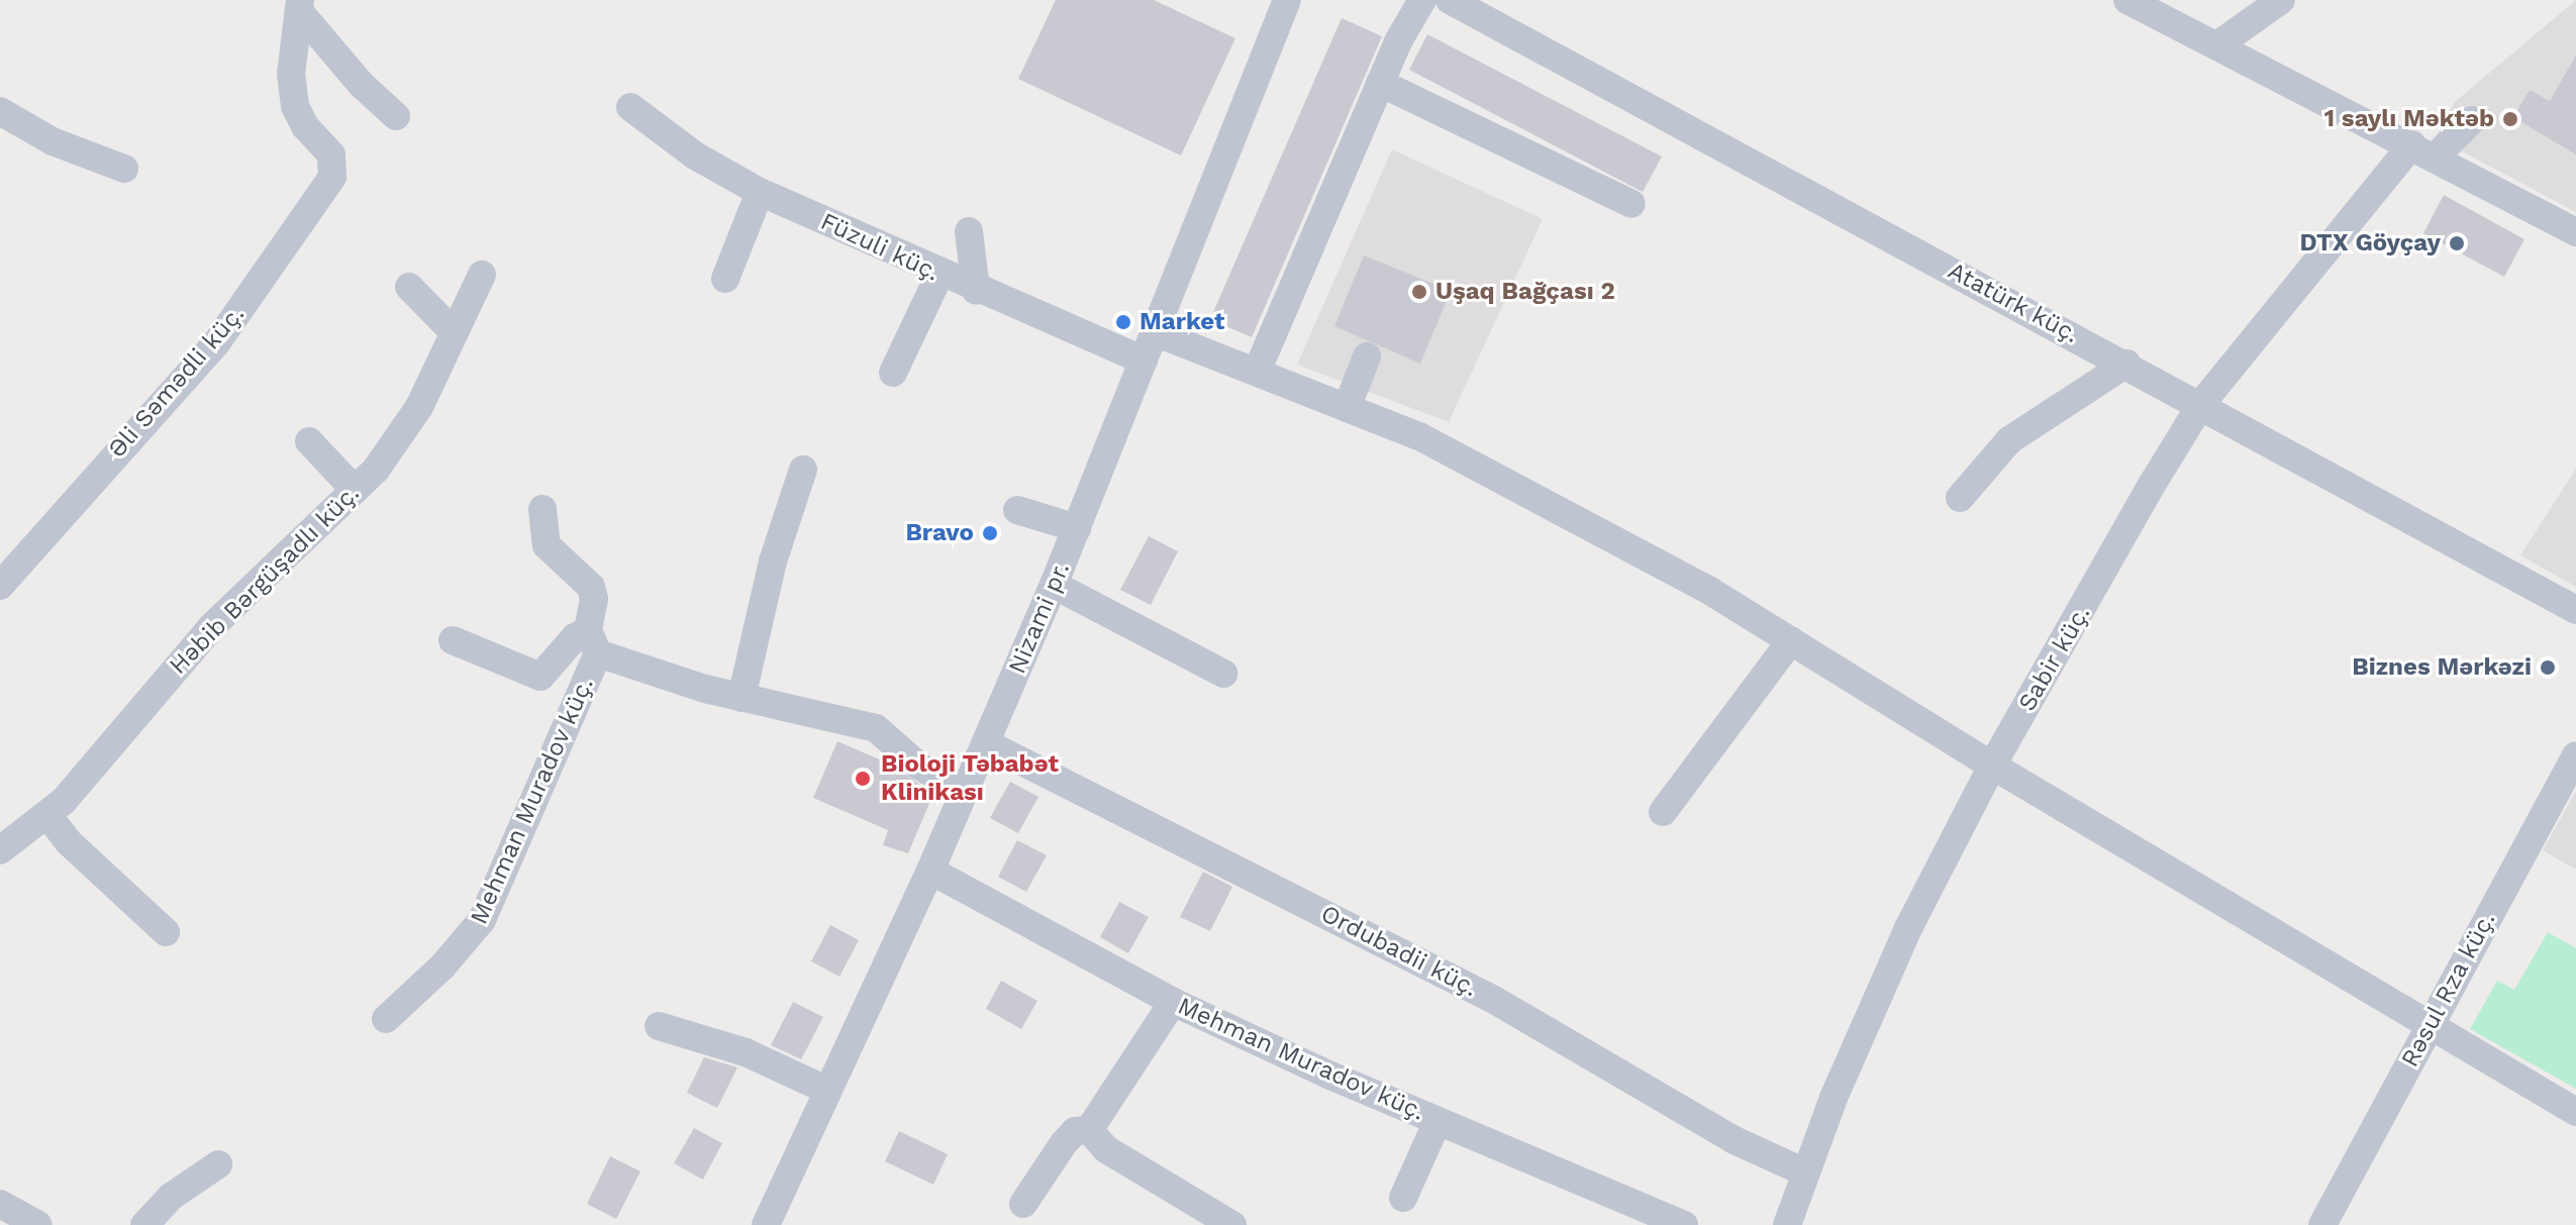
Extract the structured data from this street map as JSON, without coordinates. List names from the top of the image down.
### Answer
{
  "streets": {
    "street": [
      "Füzuli küç.",
      "Atatürk küç.",
      "Əli Səmədli küç.",
      "Həbib Bərgüşadlı küç.",
      "Nizami pr.",
      "Sabir küç.",
      "Mehman Muradov küç.",
      "Ordubadii küç.",
      "Rəsul Rza küç."
    ]
  },
  "crossings": [
    ["Füzuli küç.", "Nizami pr."],
    ["Atatürk küç.", "Sabir küç."],
    ["Nizami pr.", "Mehman Muradov küç."],
    ["Nizami pr.", "Ordubadii küç."],
    ["Sabir küç.", "Ordubadii küç."]
  ],
  "places": [
    "1 saylı Məktəb",
    "DTX Göyçay",
    "Uşaq Bağçası 2",
    "Market",
    "Bravo",
    "Biznes Mərkəzi",
    "Bioloji Təbabət Klinikası"
  ]
}
